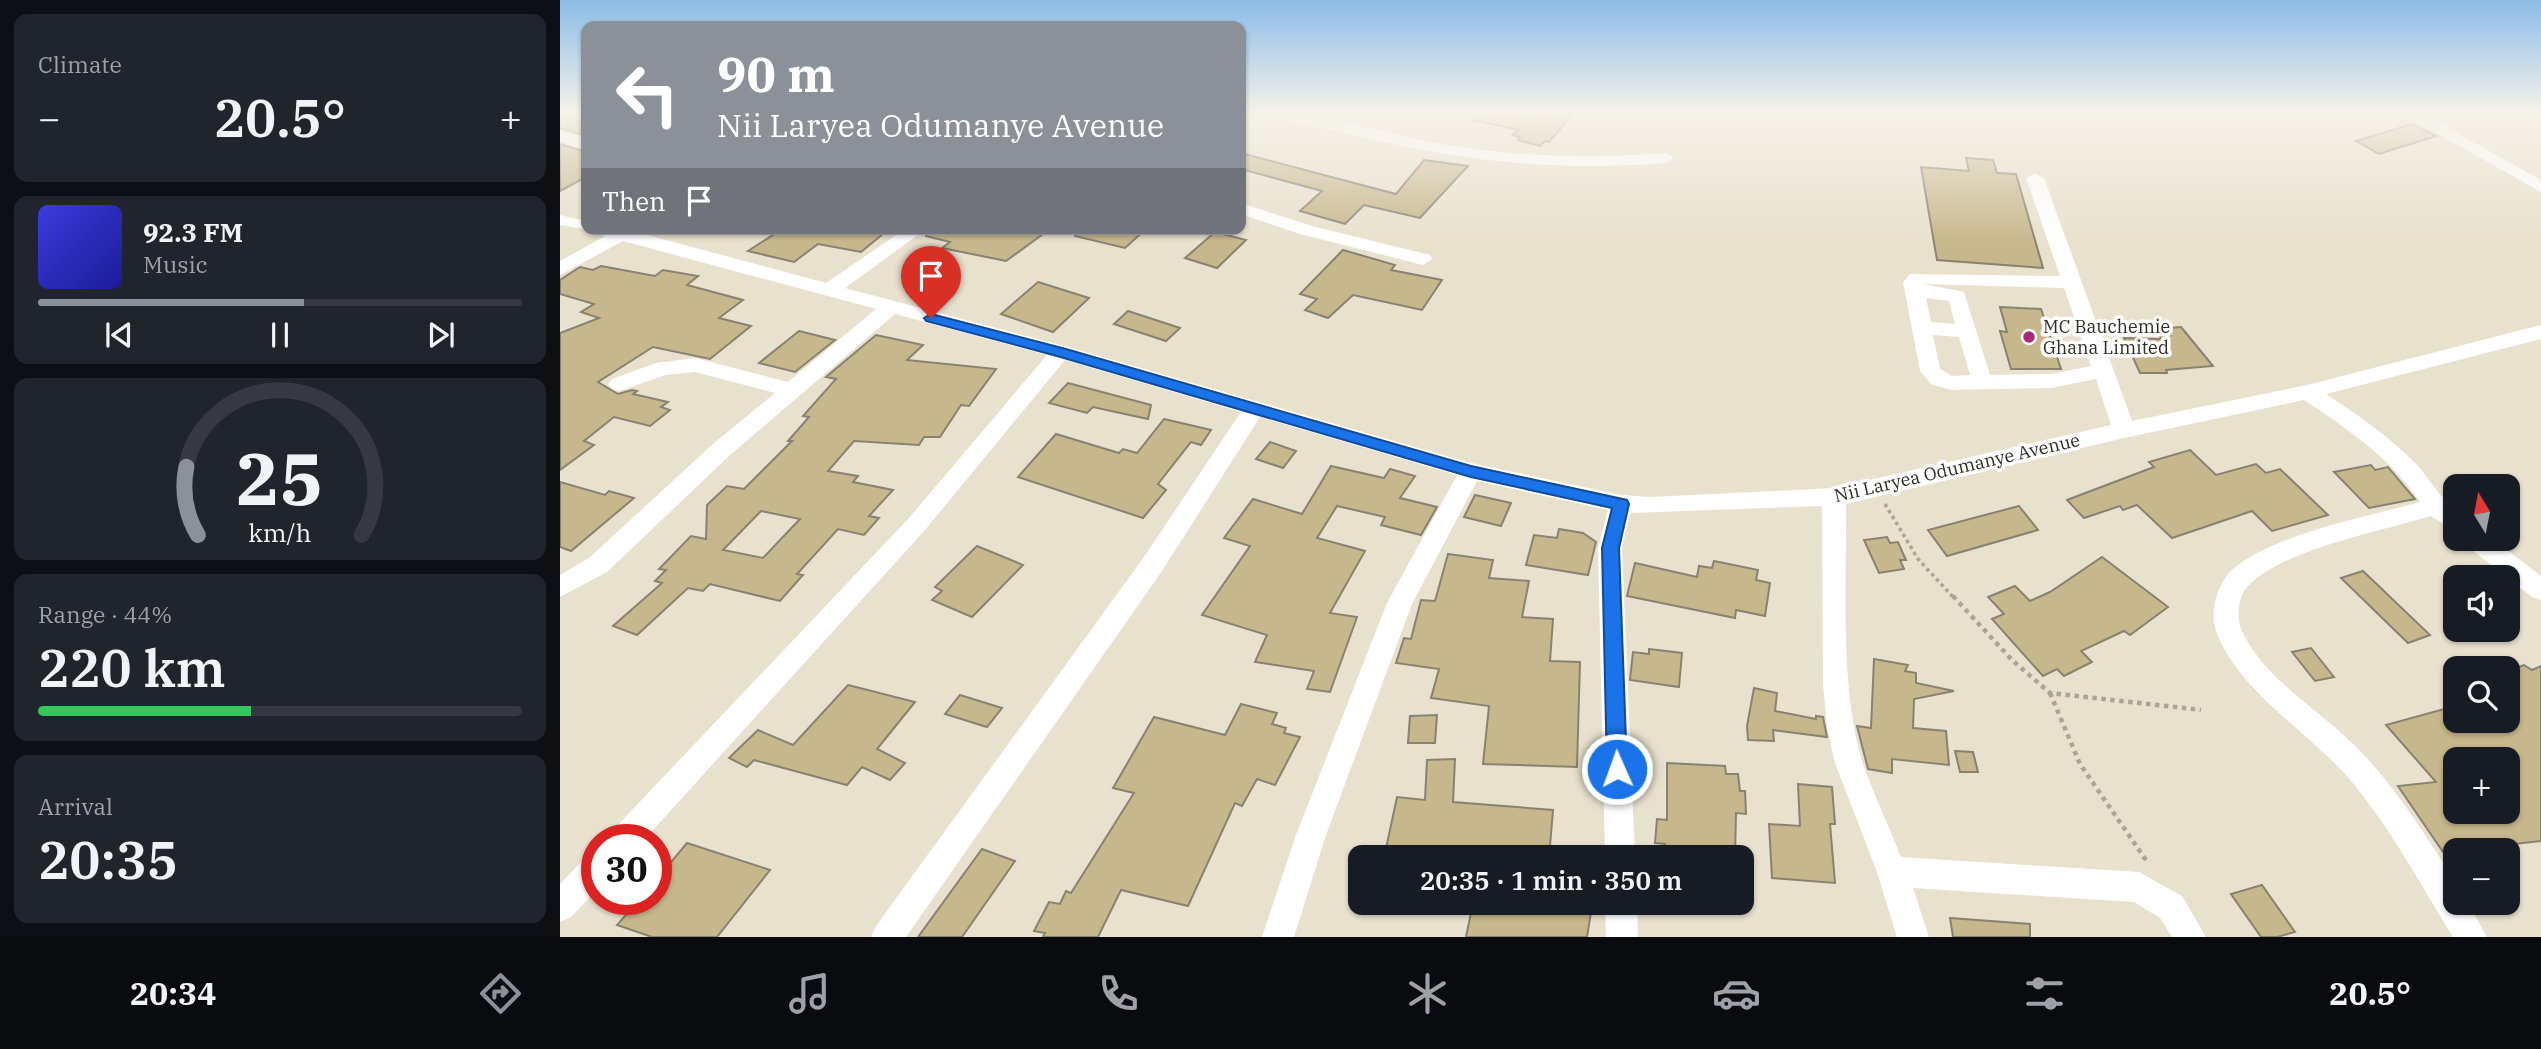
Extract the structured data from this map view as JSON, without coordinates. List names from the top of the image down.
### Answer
{
  "streets": {
    "street": ["Nii Laryea Odumanye Avenue"]
  },
  "places": ["MC Bauchemie Ghana Limited"],
  "north": "top",
  "page": {
    "tile": [
      "Climate",
      ["Range · 44%", "220 km"],
      ["Arrival", "20:35"]
    ],
    "turn": ["90 m", "Nii Laryea Odumanye Avenue"],
    "heat": ["−", "20.5°", "+"],
    "then": "Then",
    "song": ["92.3 FM", "Music"],
    "map_buttons": ["+", "−"],
    "limit": "30",
    "trip": "20:35 · 1 min · 350 m",
    "tabs": ["20:34", "20.5°"],
    "gauge": ["25", "km/h"]
  }
}
